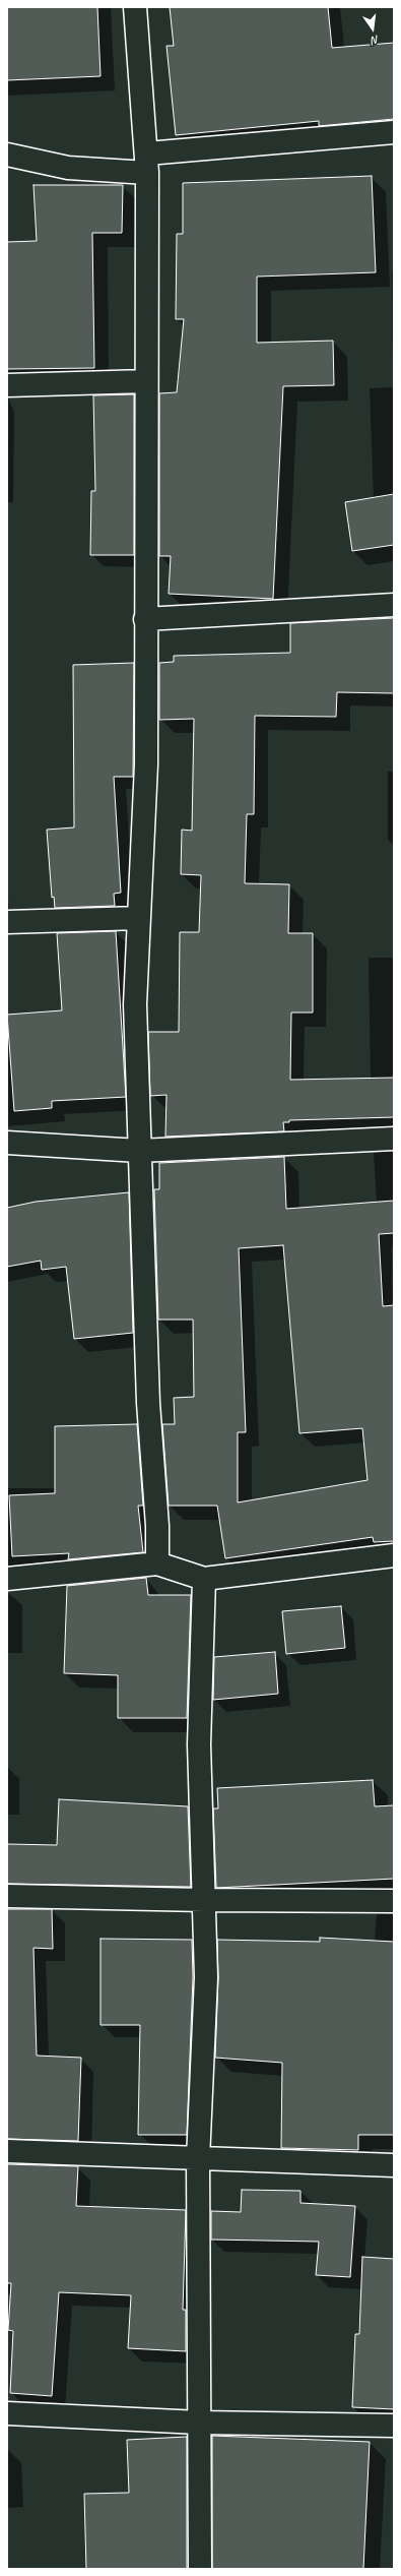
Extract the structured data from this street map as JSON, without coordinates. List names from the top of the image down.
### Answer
{
  "north": "bottom"
}
